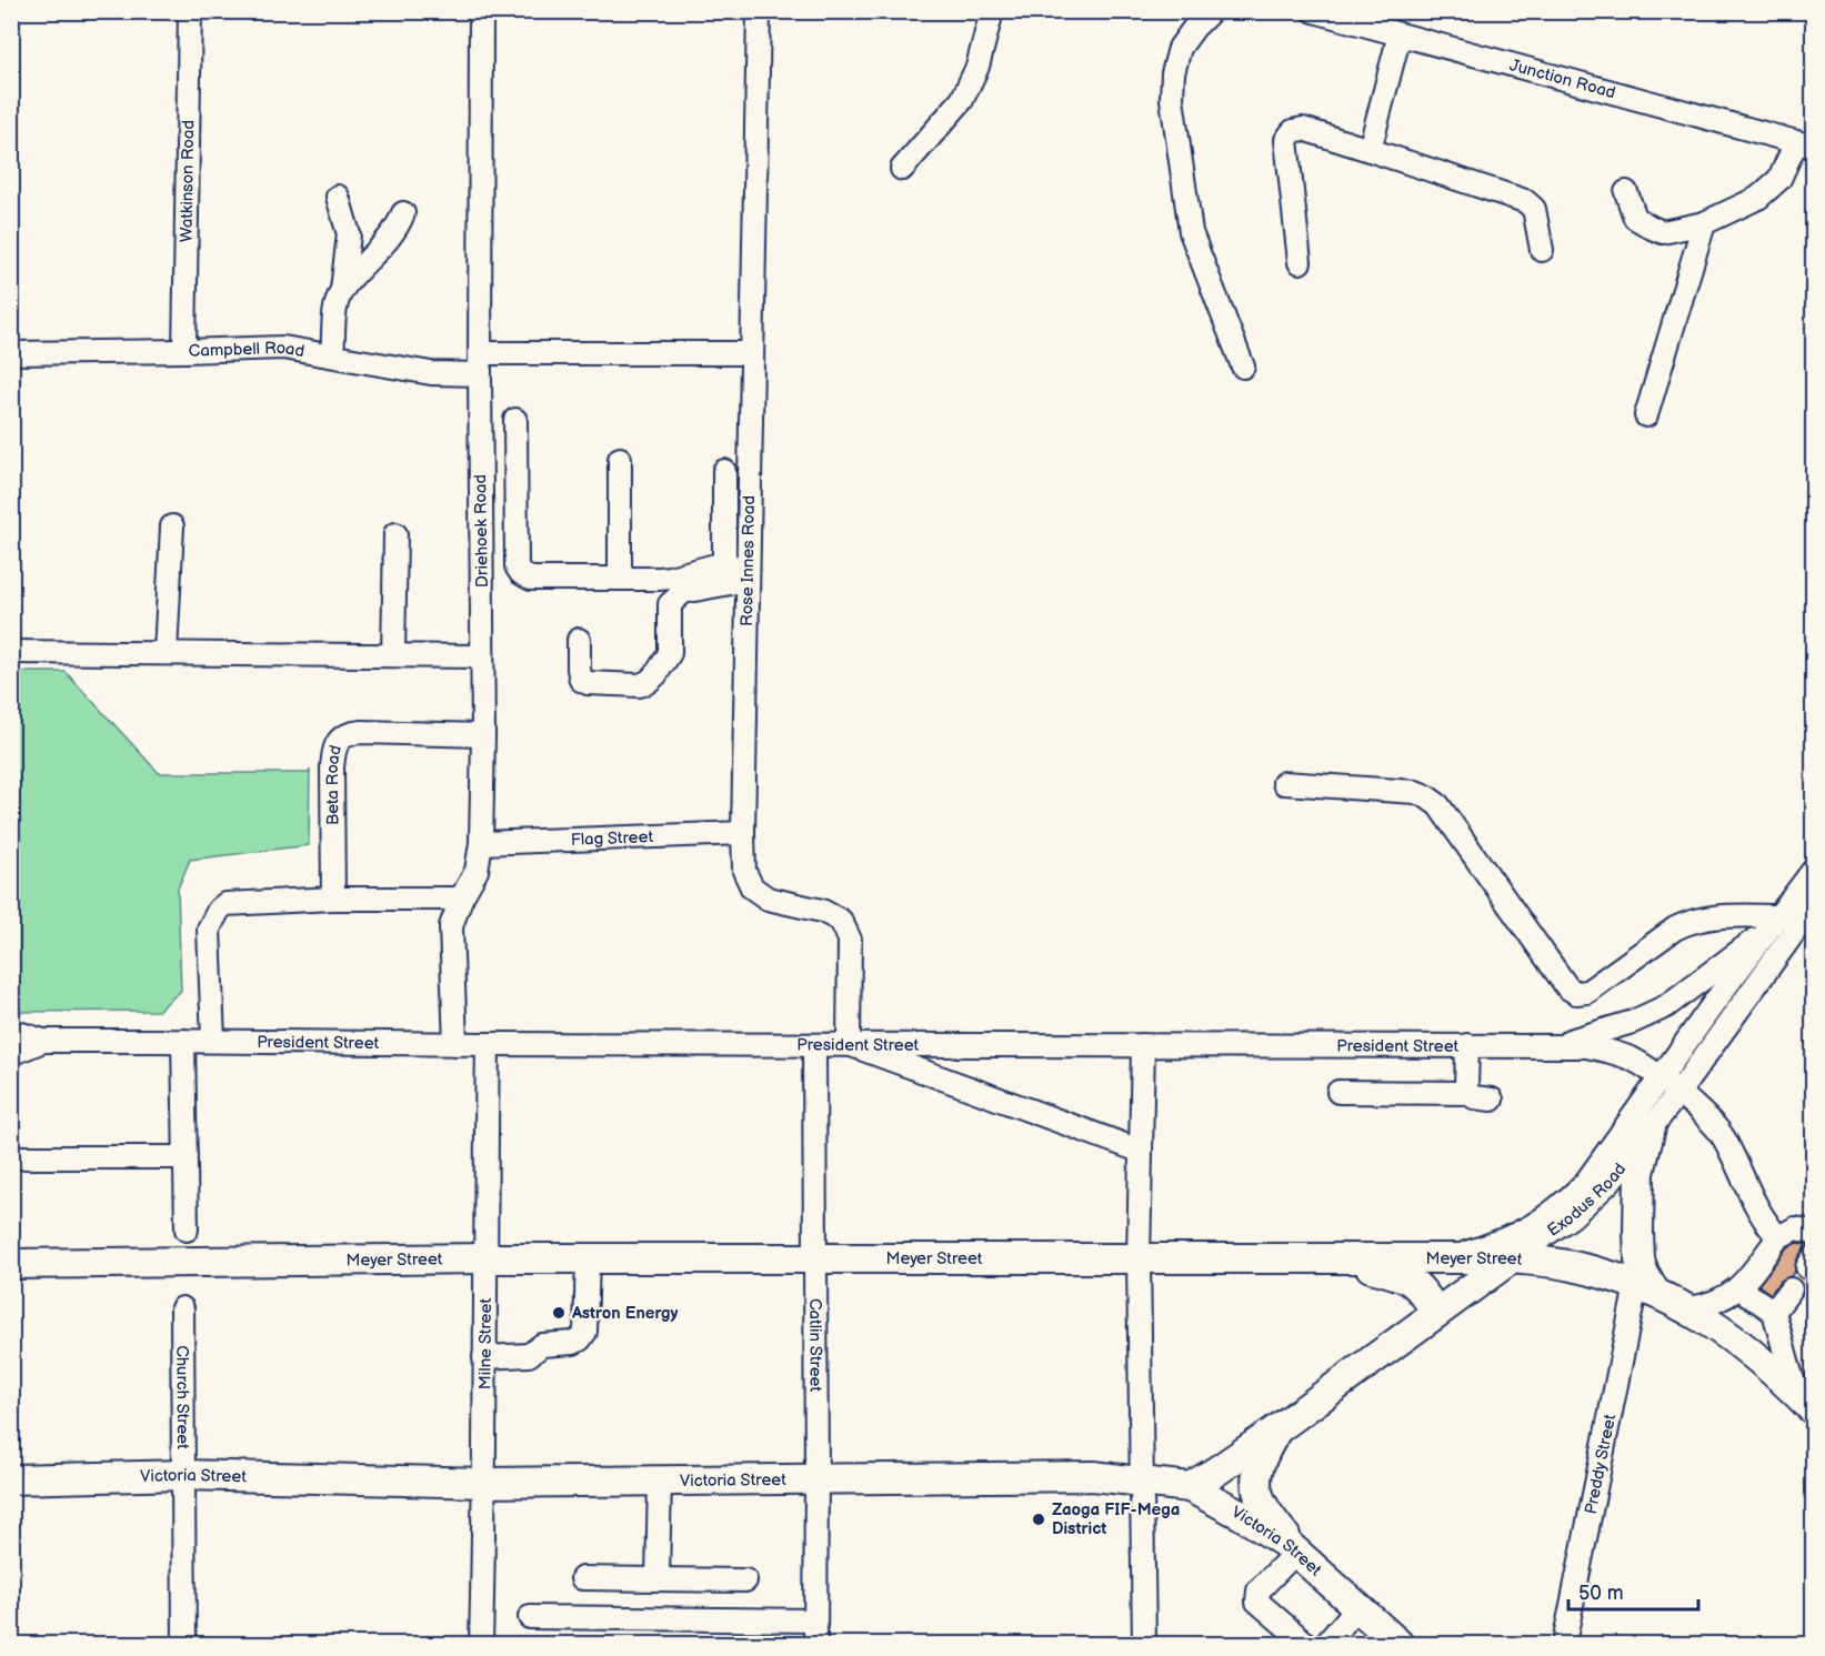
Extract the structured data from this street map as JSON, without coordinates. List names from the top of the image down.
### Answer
{
  "streets": {
    "main road": ["Exodus Road", "Meyer Street", "Victoria Street"],
    "street": [
      "Junction Road",
      "Watkinson Road",
      "Campbell Road",
      "Driehoek Road",
      "Rose Innes Road",
      "Beta Road",
      "Flag Street",
      "President Street",
      "Milne Street",
      "Catlin Street",
      "Church Street",
      "Preddy Street"
    ]
  },
  "crossings": [
    ["Watkinson Road", "Campbell Road"],
    ["Campbell Road", "Driehoek Road"],
    ["Campbell Road", "Rose Innes Road"],
    ["Driehoek Road", "Beta Road"],
    ["Driehoek Road", "Flag Street"],
    ["Driehoek Road", "President Street"],
    ["Rose Innes Road", "Flag Street"],
    ["Rose Innes Road", "President Street"],
    ["President Street", "Exodus Road"],
    ["President Street", "Milne Street"],
    ["President Street", "Catlin Street"],
    ["Exodus Road", "Meyer Street"],
    ["Exodus Road", "Victoria Street"],
    ["Meyer Street", "Milne Street"],
    ["Meyer Street", "Catlin Street"],
    ["Meyer Street", "Preddy Street"],
    ["Milne Street", "Victoria Street"],
    ["Catlin Street", "Victoria Street"],
    ["Church Street", "Victoria Street"]
  ],
  "places": ["Astron Energy", "Zaoga FIF-Mega District"],
  "scale_bar": "50 m"
}
